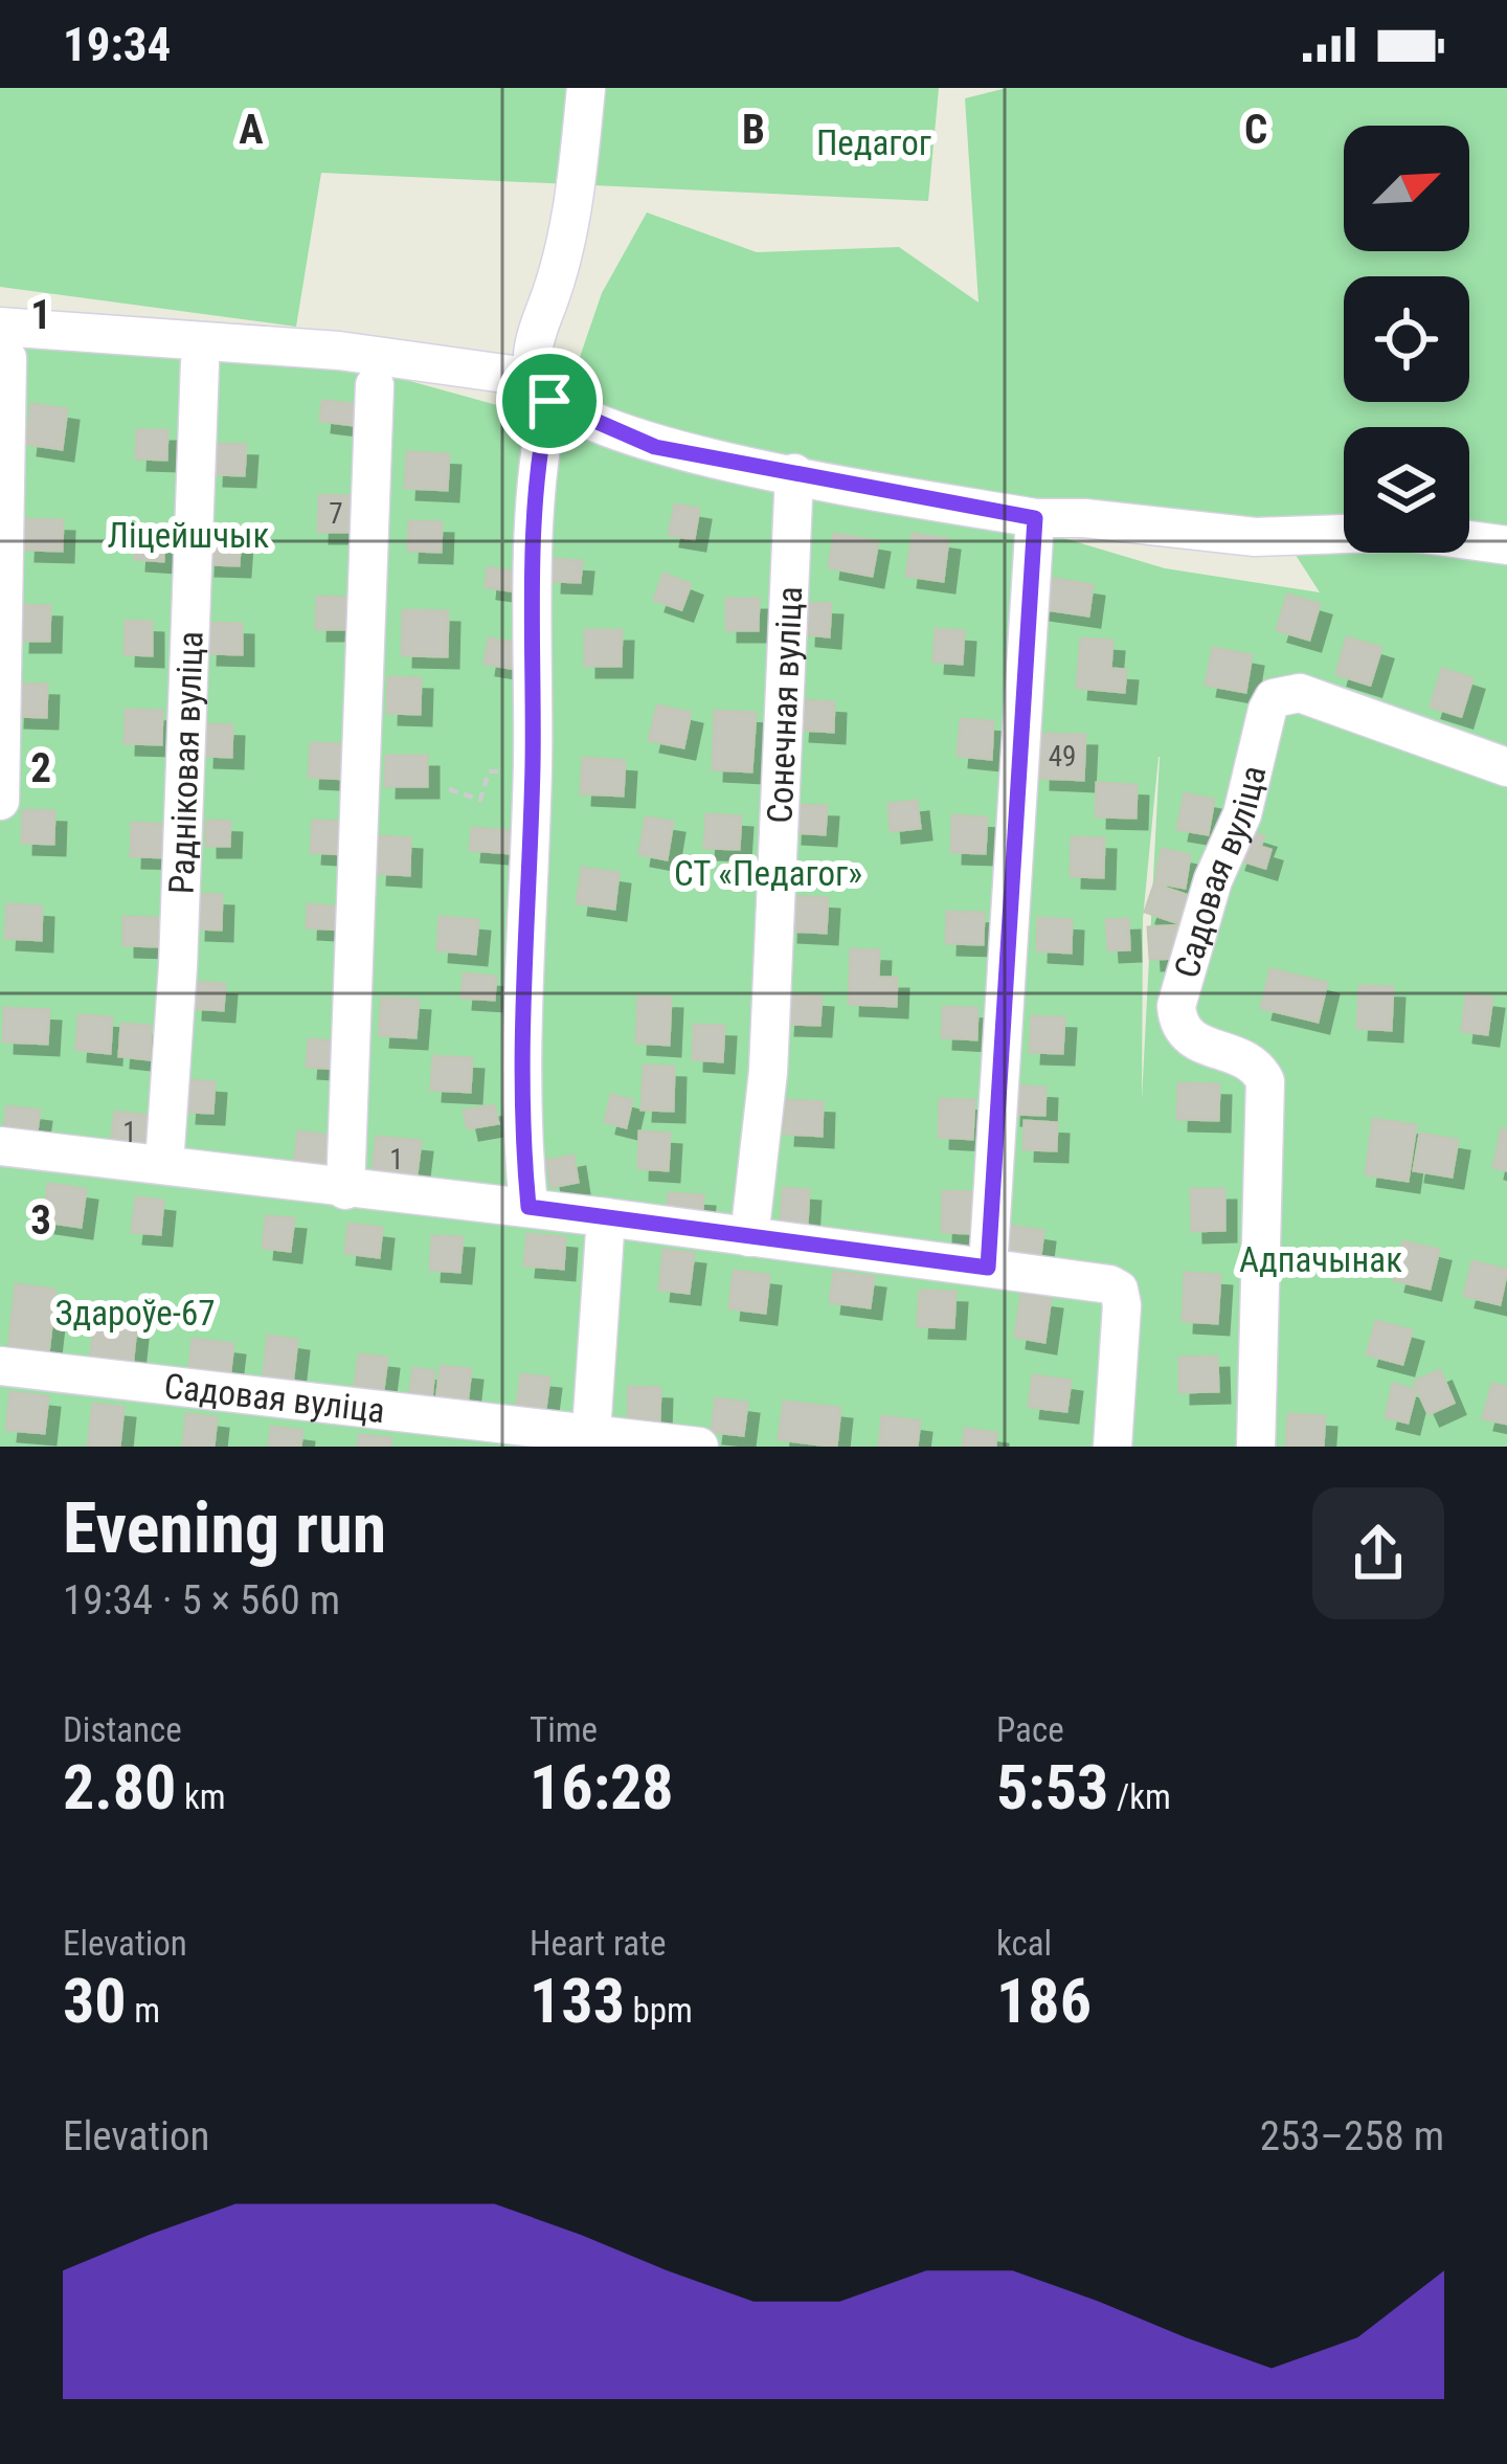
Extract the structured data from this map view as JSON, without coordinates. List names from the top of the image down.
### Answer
{
  "streets": {
    "street": ["Сонечная вуліца", "Радніковая вуліца", "Садовая вуліца"]
  },
  "parks": [
    "Педагог",
    "Ліцейшчык",
    "СТ «Педагог»",
    "Адпачынак",
    "Здароўе-67"
  ],
  "house_numbers": [
    "7",
    "49",
    "1",
    "1"
  ],
  "north": "top right",
  "page": {
    "status": "19:34",
    "heading": ["Evening run", "19:34 · 5 × 560 m"],
    "stats": [
      ["Distance", "2.80 km"],
      ["Time", "16:28"],
      ["Pace", "5:53 /km"],
      ["Elevation", "30 m"],
      ["Heart rate", "133 bpm"],
      ["kcal", "186"]
    ],
    "chart": ["Elevation", "253–258 m"]
  },
  "grid": {
    "columns": ["A", "B", "C"],
    "rows": ["1", "2", "3"]
  }
}
